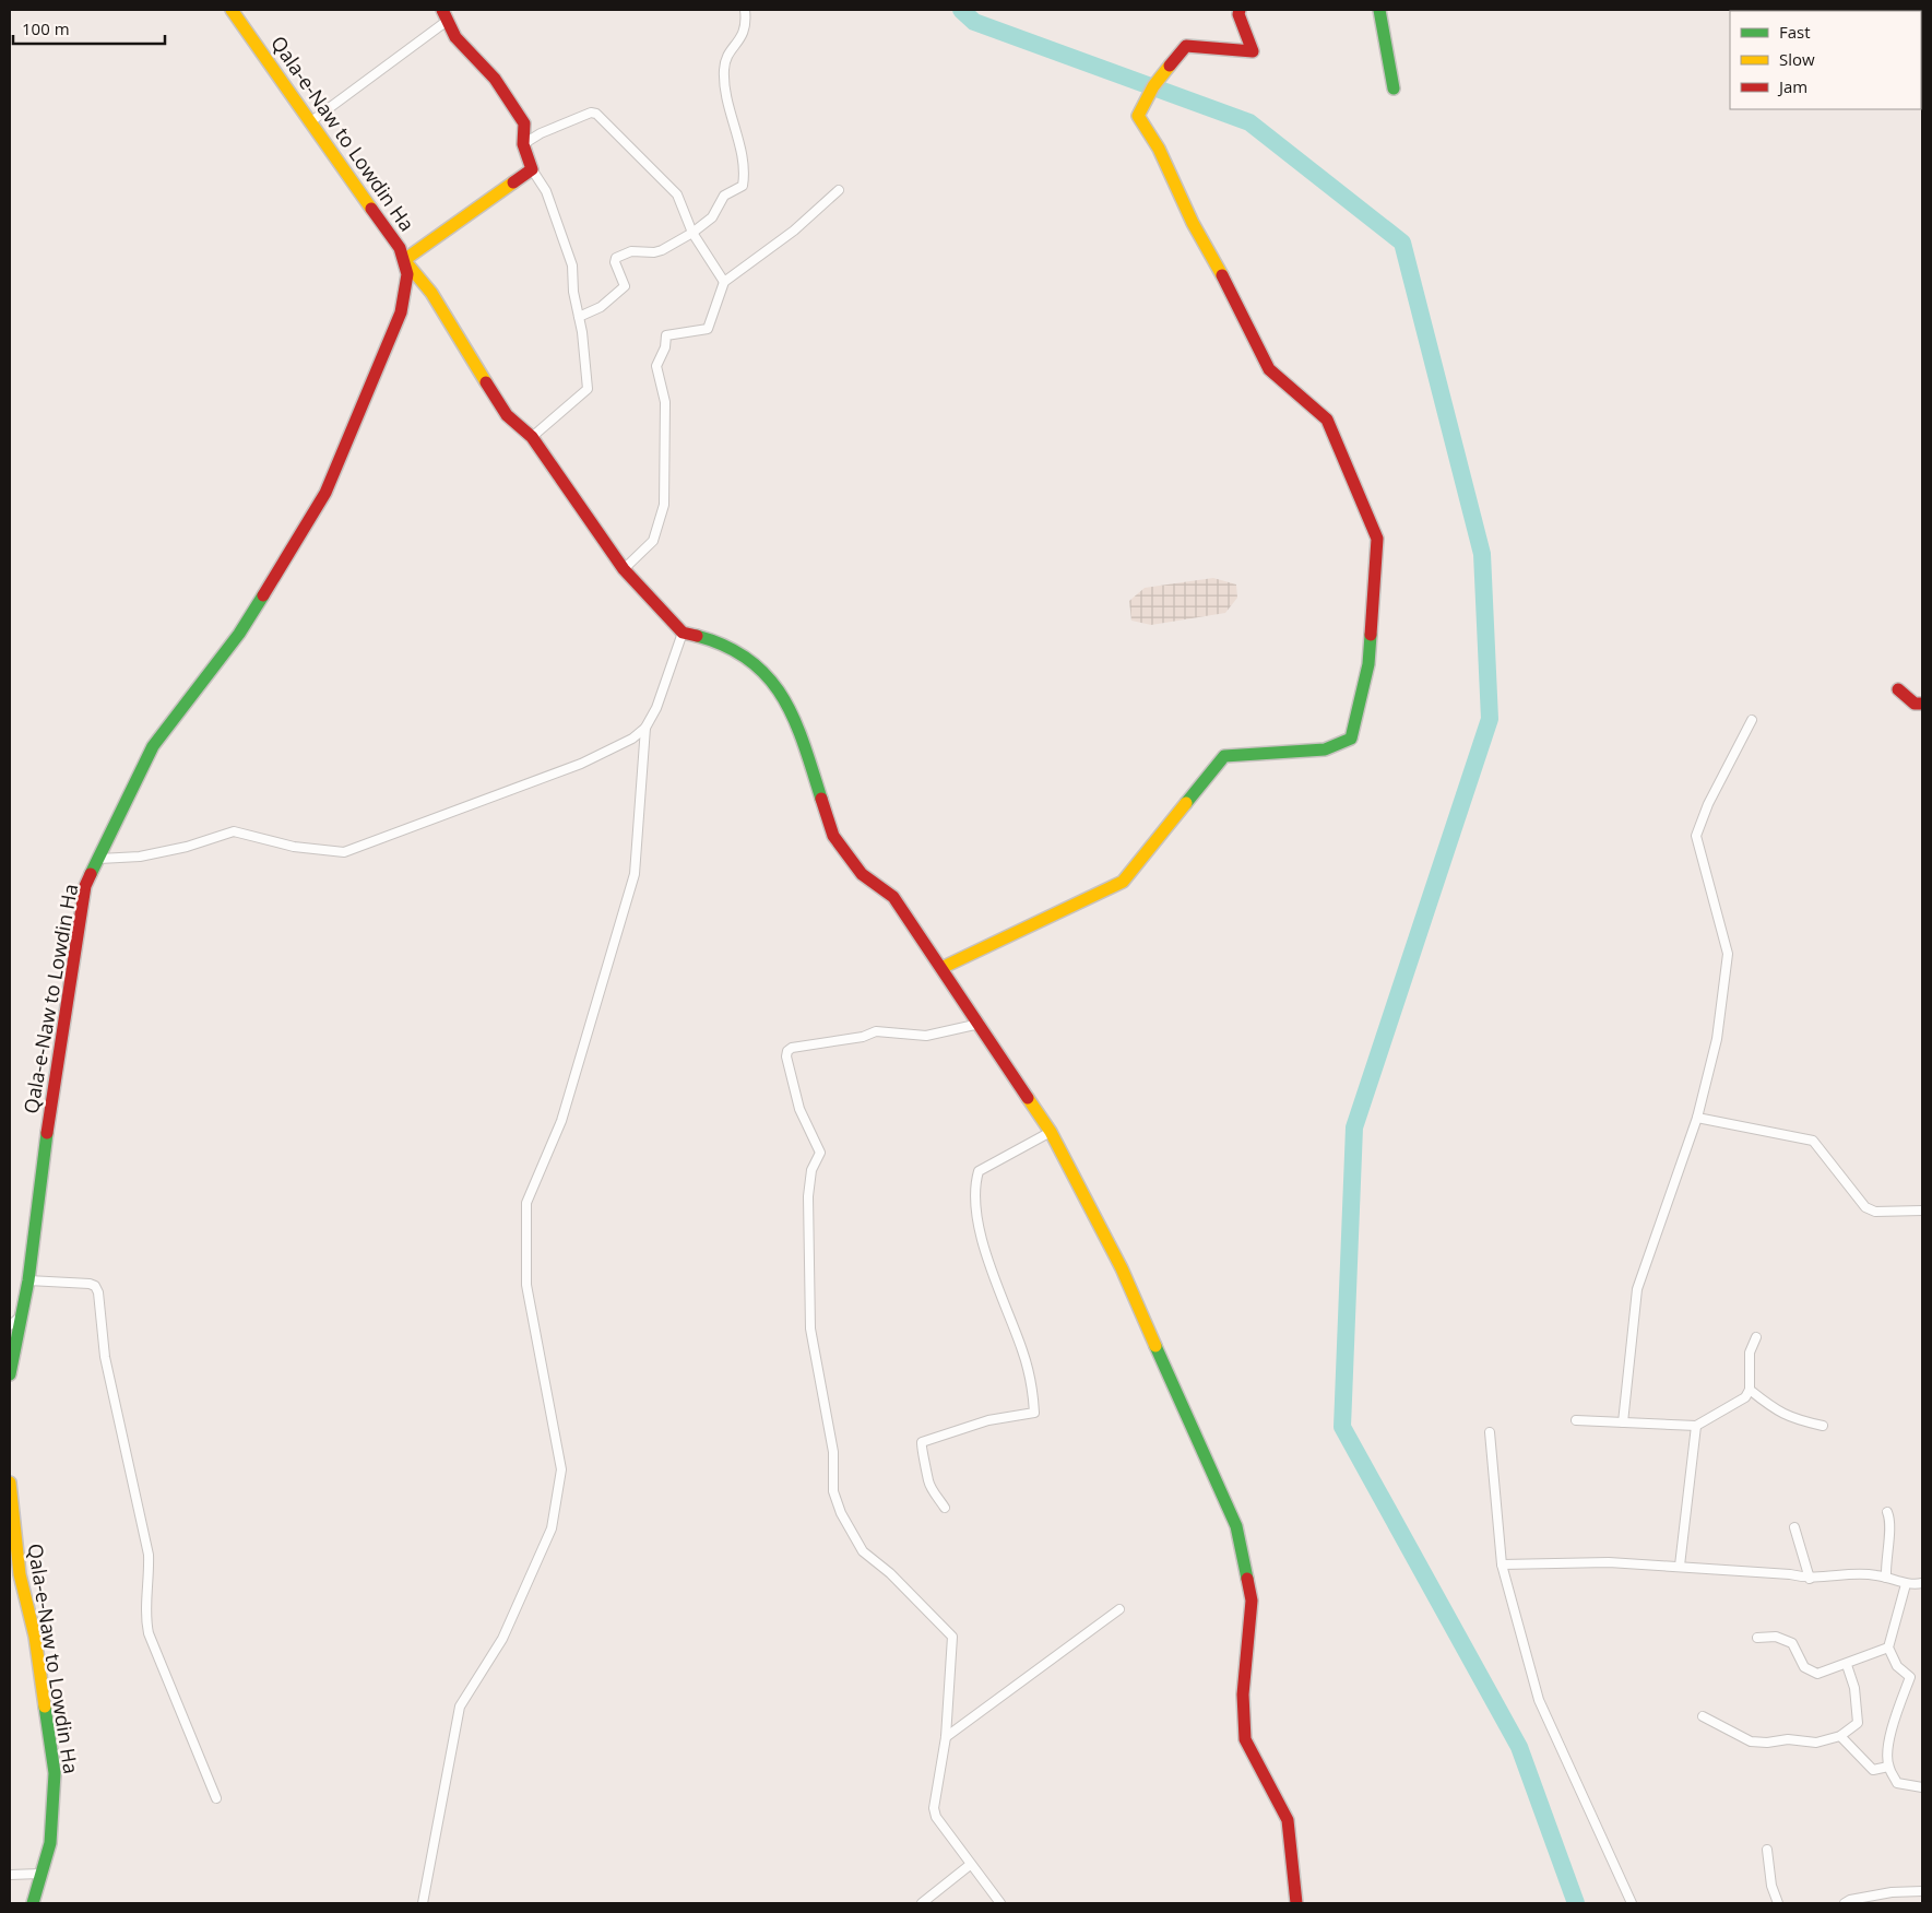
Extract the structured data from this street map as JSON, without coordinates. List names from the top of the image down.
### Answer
{
  "streets": {
    "street": ["Qala-e-Naw to Lowdin Ha"]
  },
  "legend": ["Fast", "Slow", "Jam"],
  "scale_bar": "100 m"
}
